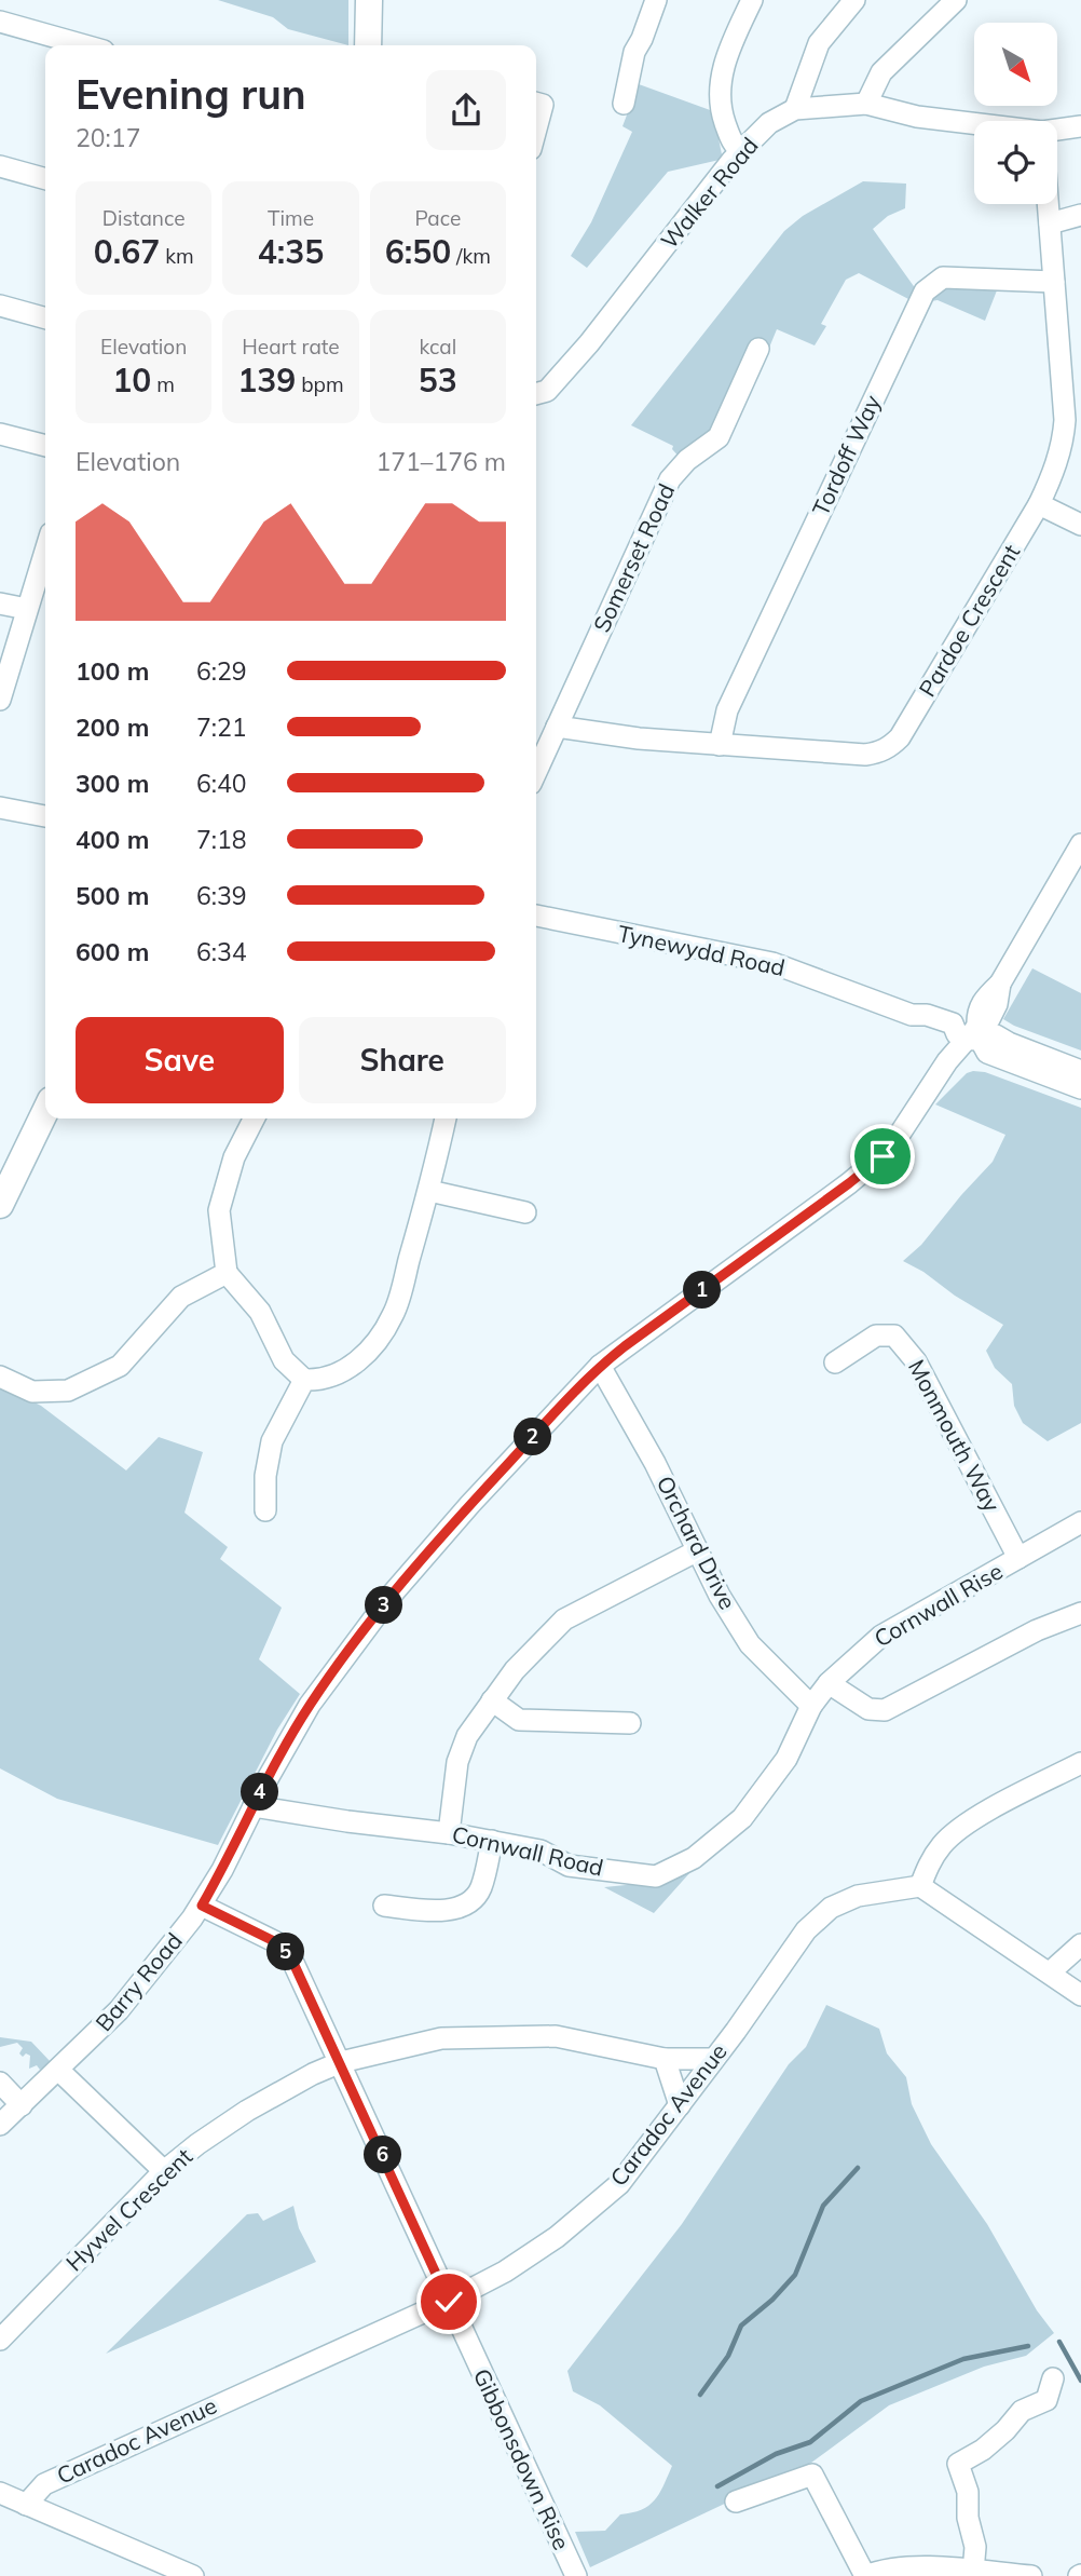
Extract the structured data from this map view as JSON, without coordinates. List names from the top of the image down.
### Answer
{
  "streets": {
    "street": [
      "Walker Road",
      "Tordoff Way",
      "Somerset Road",
      "Pardoe Crescent",
      "Tynewydd Road",
      "Monmouth Way",
      "Orchard Drive",
      "Cornwall Rise",
      "Cornwall Road",
      "Barry Road",
      "Caradoc Avenue",
      "Hywel Crescent",
      "Gibbonsdown Rise"
    ]
  },
  "crossings": [
    ["Tordoff Way", "Pardoe Crescent"],
    ["Somerset Road", "Pardoe Crescent"],
    ["Tynewydd Road", "Barry Road"],
    ["Monmouth Way", "Cornwall Rise"],
    ["Orchard Drive", "Cornwall Rise"],
    ["Orchard Drive", "Cornwall Road"],
    ["Orchard Drive", "Barry Road"],
    ["Cornwall Rise", "Cornwall Road"],
    ["Cornwall Road", "Barry Road"],
    ["Barry Road", "Gibbonsdown Rise"],
    ["Caradoc Avenue", "Hywel Crescent"],
    ["Caradoc Avenue", "Gibbonsdown Rise"],
    ["Hywel Crescent", "Gibbonsdown Rise"]
  ],
  "north": "bottom right",
  "page": {
    "heading": ["Evening run", "20:17"],
    "stats": [
      ["Distance", "0.67 km"],
      ["Time", "4:35"],
      ["Pace", "6:50 /km"],
      ["Elevation", "10 m"],
      ["Heart rate", "139 bpm"],
      ["kcal", "53"]
    ],
    "chart": ["Elevation", "171–176 m"],
    "list": [
      {
        "name": "100 m",
        "note": "6:29"
      },
      {
        "name": "200 m",
        "note": "7:21"
      },
      {
        "name": "300 m",
        "note": "6:40"
      },
      {
        "name": "400 m",
        "note": "7:18"
      },
      {
        "name": "500 m",
        "note": "6:39"
      },
      {
        "name": "600 m",
        "note": "6:34"
      }
    ],
    "buttons": ["Save", "Share"],
    "pins": [
      "1",
      "2",
      "3",
      "4",
      "5",
      "6"
    ]
  }
}
